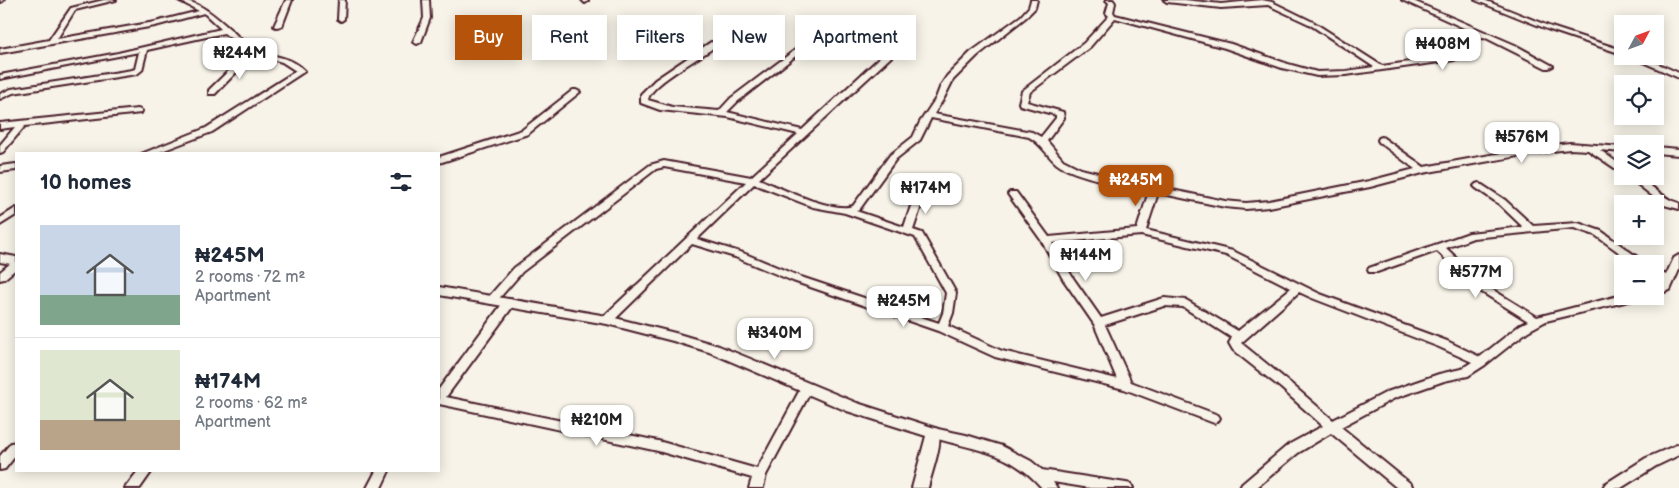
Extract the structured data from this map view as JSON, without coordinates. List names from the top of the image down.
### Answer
{
  "north": "top right",
  "page": {
    "map_buttons": ["+", "−"],
    "chip": [
      "Buy",
      "Rent",
      "Filters",
      "New",
      "Apartment"
    ],
    "price": [
      "₦408M",
      "₦244M",
      "₦576M",
      "₦245M",
      "₦174M",
      "₦144M",
      "₦577M",
      "₦245M",
      "₦340M",
      "₦210M"
    ],
    "heading": "10 homes",
    "list": [
      {
        "name": "₦245M",
        "note": "2 rooms · 72 m² · Apartment"
      },
      {
        "name": "₦174M",
        "note": "2 rooms · 62 m² · Apartment"
      }
    ]
  }
}
